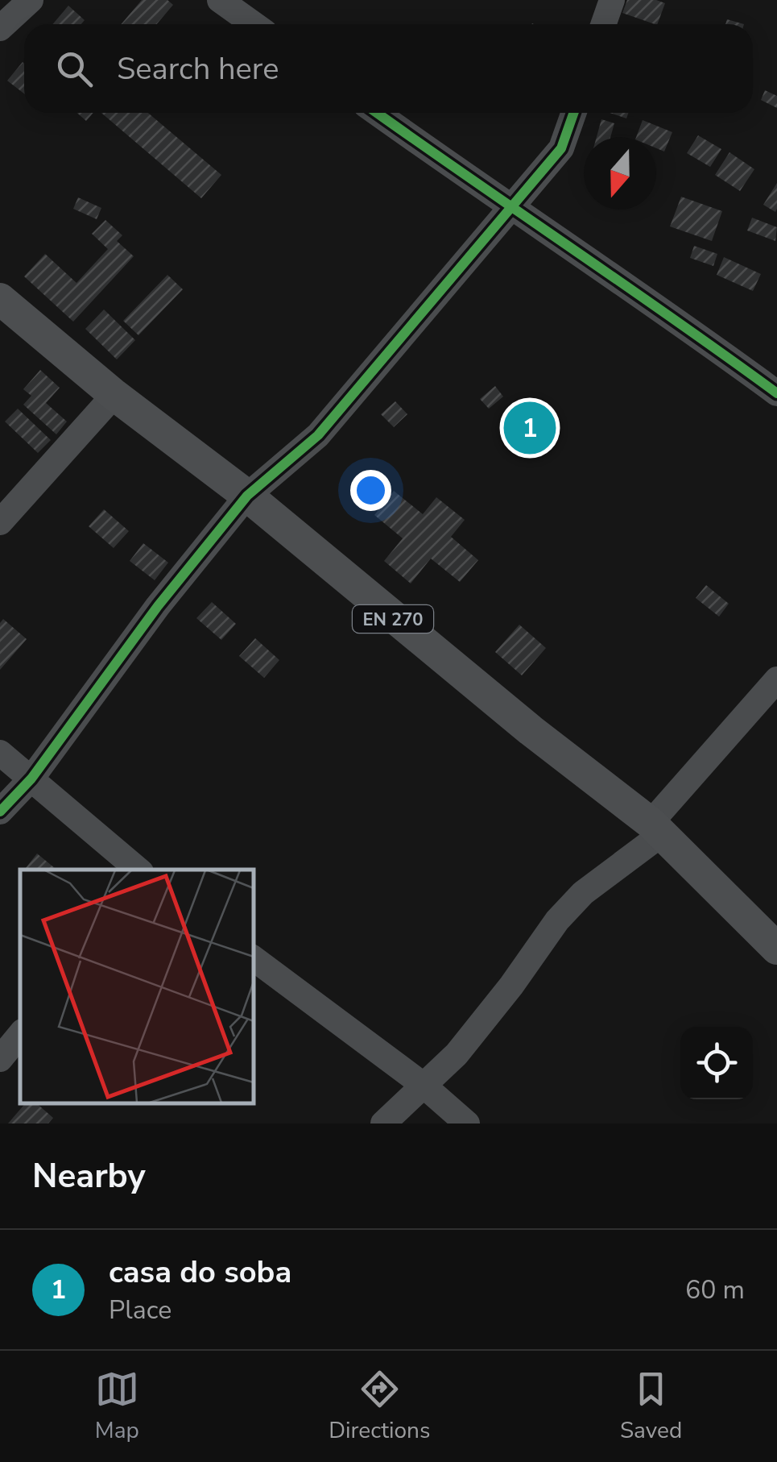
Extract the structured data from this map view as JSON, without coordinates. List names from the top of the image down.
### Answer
{
  "streets": {
    "main road": ["EN 270"]
  },
  "north": "bottom",
  "page": {
    "search": "Search here",
    "pins": "1",
    "heading": "Nearby",
    "list": [
      {
        "mark": "1",
        "name": "casa do soba",
        "note": "Place",
        "value": "60 m"
      }
    ],
    "nav": ["Map", "Directions", "Saved"]
  }
}
